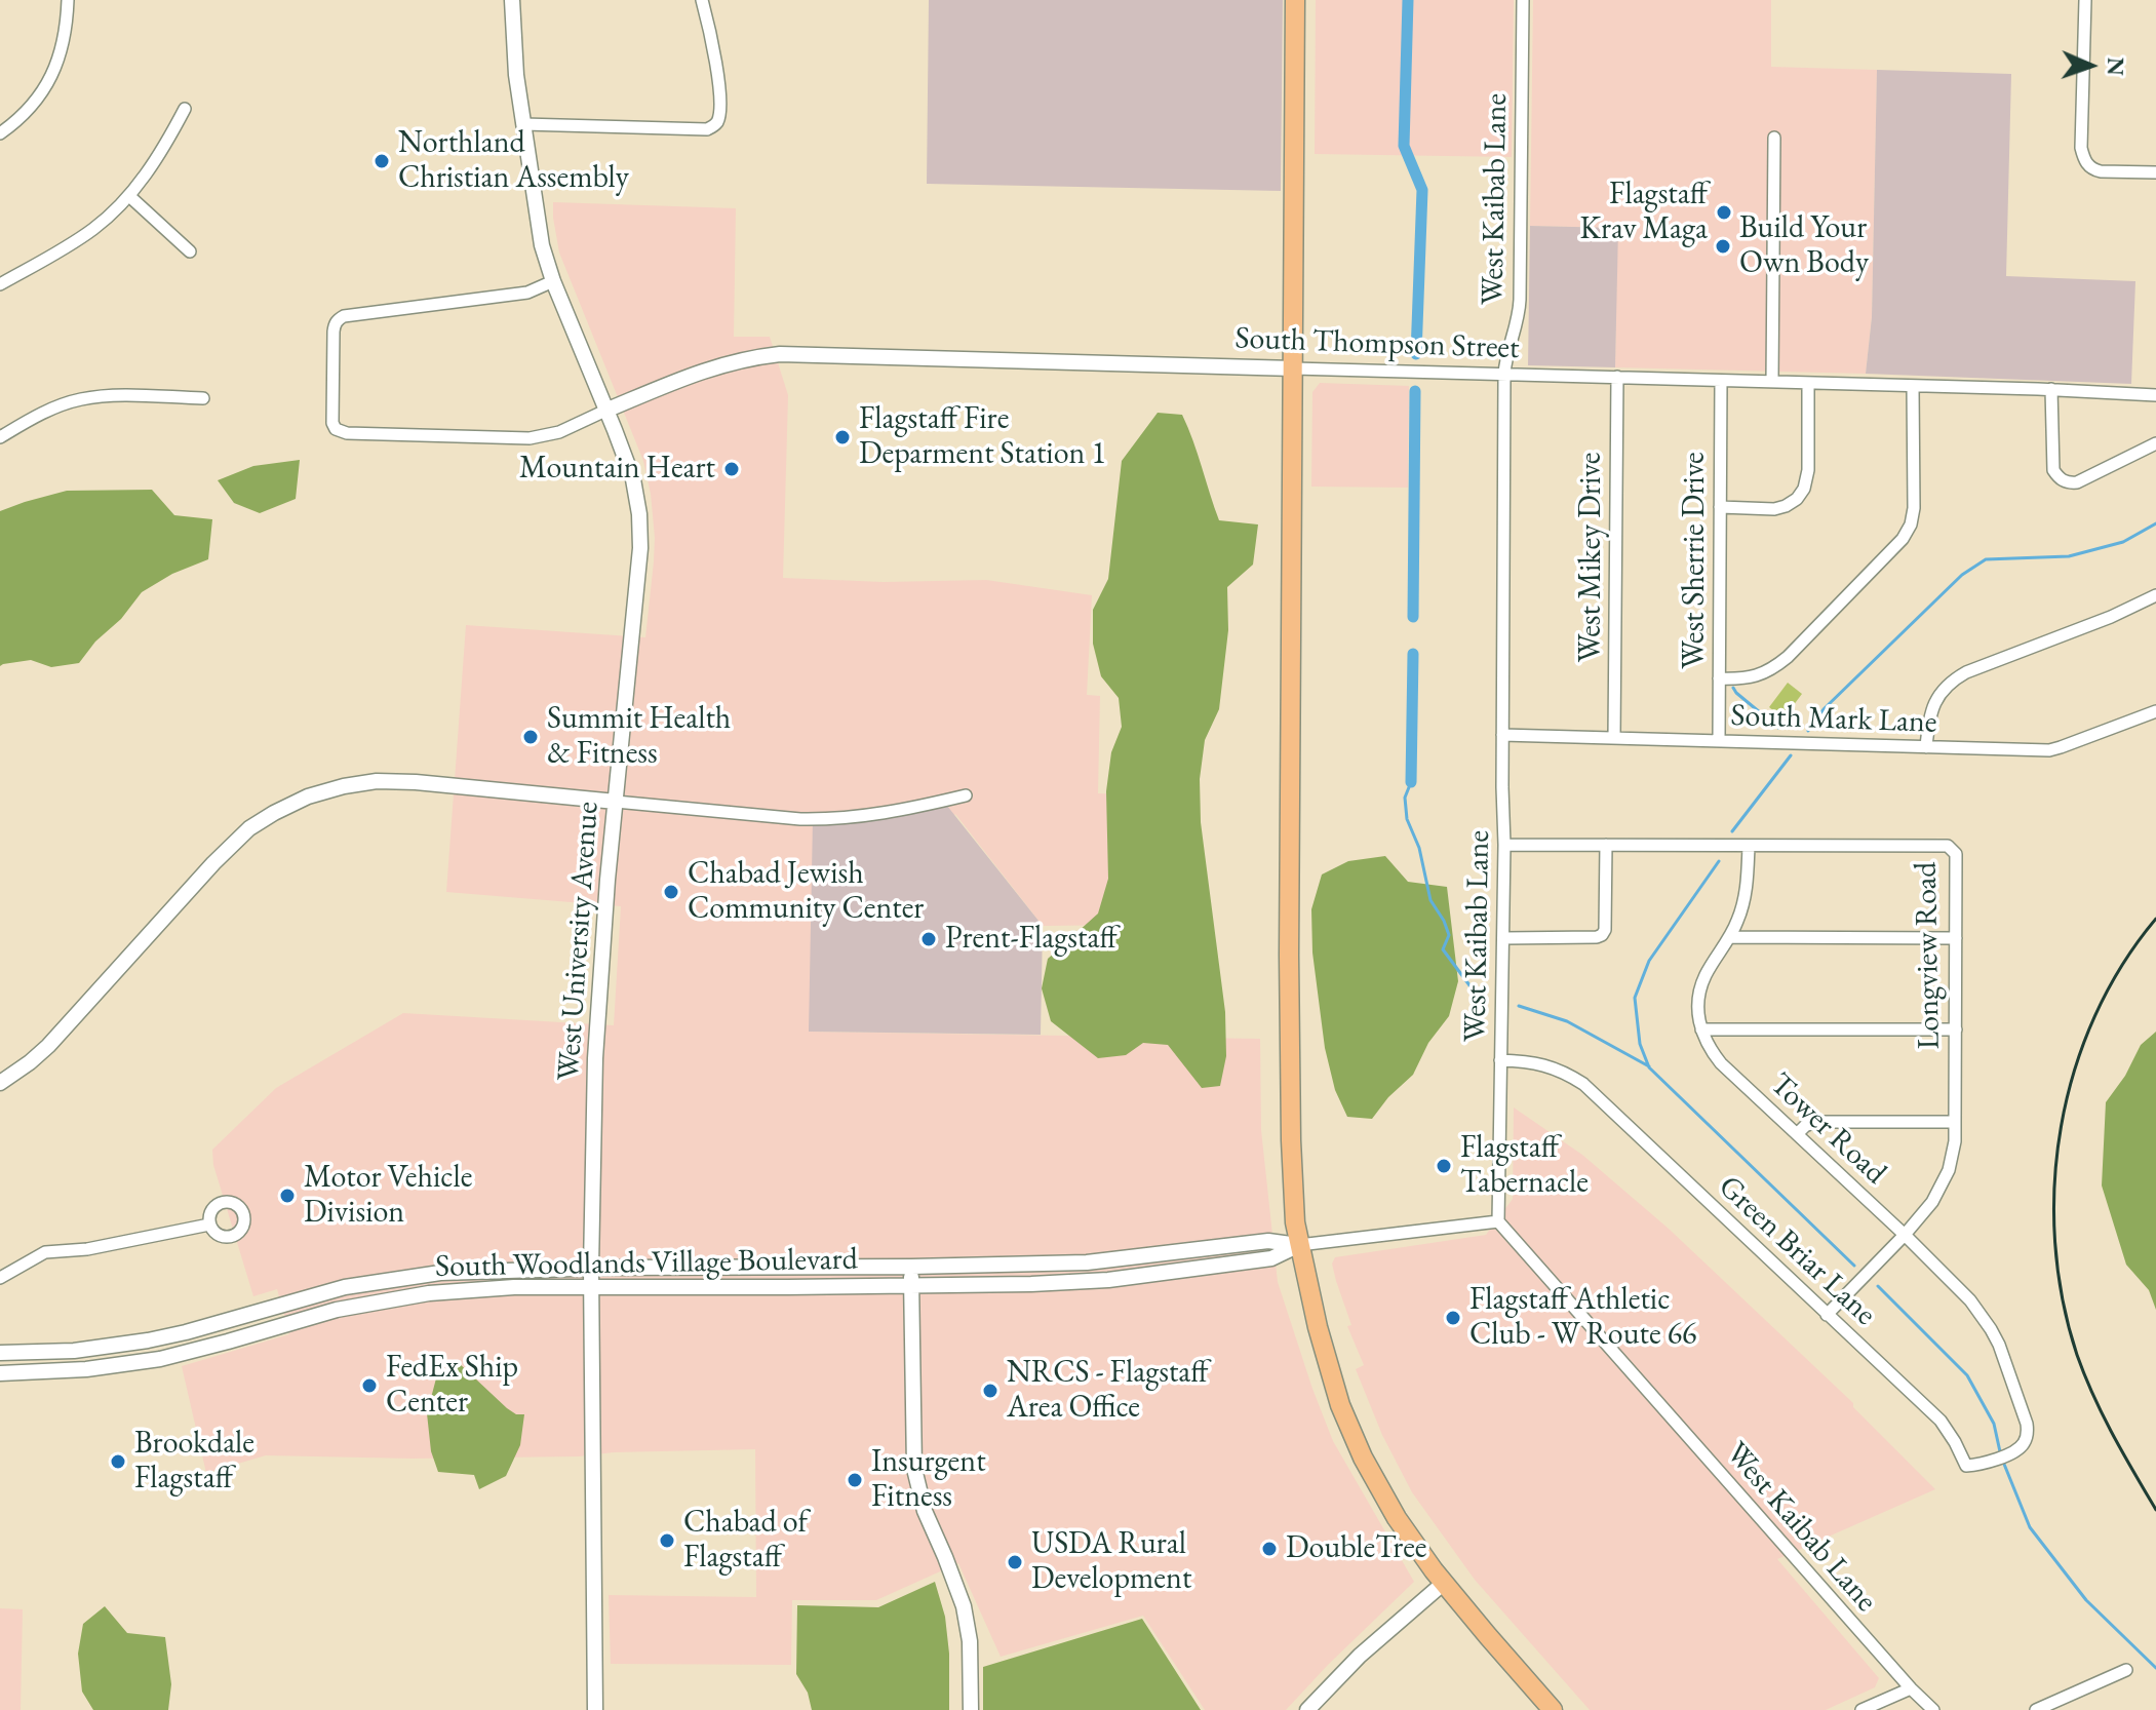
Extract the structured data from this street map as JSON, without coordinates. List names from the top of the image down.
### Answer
{
  "streets": {
    "street": [
      "West Kaibab Lane",
      "South Thompson Street",
      "West Mikey Drive",
      "West Sherrie Drive",
      "South Mark Lane",
      "West University Avenue",
      "Longview Road",
      "Tower Road",
      "Green Briar Lane",
      "South Woodlands Village Boulevard"
    ]
  },
  "crossings": [
    ["West Kaibab Lane", "South Thompson Street"],
    ["West Kaibab Lane", "South Mark Lane"],
    ["West Kaibab Lane", "Longview Road"],
    ["West Kaibab Lane", "Green Briar Lane"],
    ["West Kaibab Lane", "South Woodlands Village Boulevard"],
    ["South Thompson Street", "West Mikey Drive"],
    ["South Thompson Street", "West Sherrie Drive"],
    ["South Thompson Street", "West University Avenue"],
    ["West Mikey Drive", "South Mark Lane"],
    ["West Sherrie Drive", "South Mark Lane"],
    ["West University Avenue", "South Woodlands Village Boulevard"],
    ["Longview Road", "Tower Road"],
    ["Longview Road", "Green Briar Lane"],
    ["Tower Road", "Green Briar Lane"]
  ],
  "places": [
    "Northland Christian Assembly",
    "Flagstaff Krav Maga",
    "Build Your Own Body",
    "Flagstaff Fire Deparment Station 1",
    "Mountain Heart",
    "Summit Health & Fitness",
    "Chabad Jewish Community Center",
    "Prent-Flagstaff",
    "Flagstaff Tabernacle",
    "Motor Vehicle Division",
    "Flagstaff Athletic Club - W Route 66",
    "FedEx Ship Center",
    "NRCS - Flagstaff Area Office",
    "Brookdale Flagstaff",
    "Insurgent Fitness",
    "Chabad of Flagstaff",
    "DoubleTree",
    "USDA Rural Development"
  ],
  "north": "right"
}
